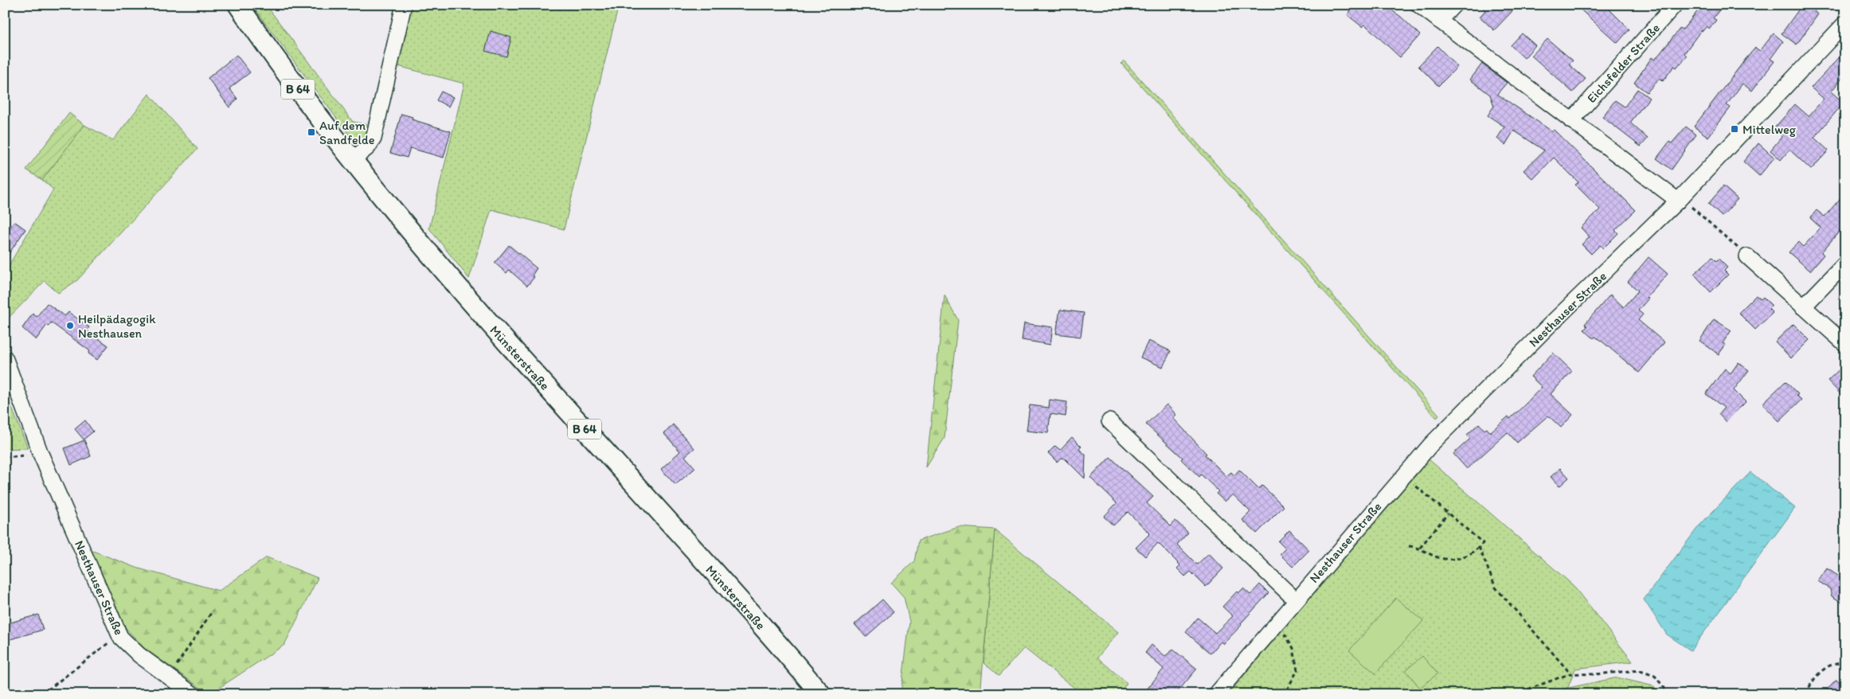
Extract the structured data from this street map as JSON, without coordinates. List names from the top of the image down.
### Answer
{
  "streets": {
    "main road": ["B 64", "Münsterstraße"],
    "street": ["Eichsfelder Straße", "Nesthauser Straße"]
  },
  "places": {
    "transit": ["Mittelweg", "Auf dem Sandfelde"],
    "other": ["Heilpädagogik Nesthausen"]
  }
}
